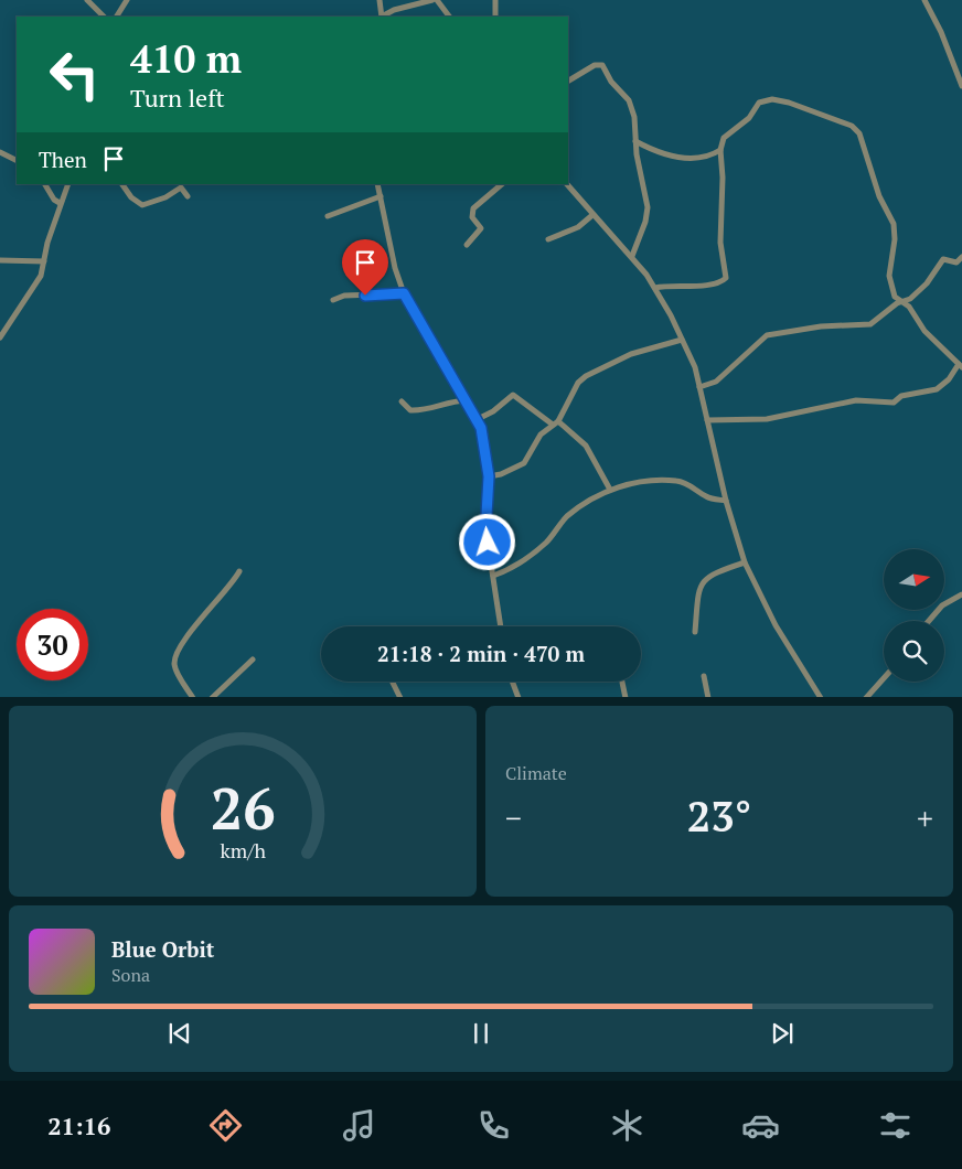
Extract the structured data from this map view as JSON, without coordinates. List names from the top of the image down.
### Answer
{
  "north": "right",
  "page": {
    "turn": ["410 m", "Turn left"],
    "then": "Then",
    "limit": "30",
    "trip": "21:18 · 2 min · 470 m",
    "tile": "Climate",
    "heat": ["−", "23°", "+"],
    "song": ["Blue Orbit", "Sona"],
    "tabs": "21:16",
    "gauge": ["26", "km/h"]
  }
}
